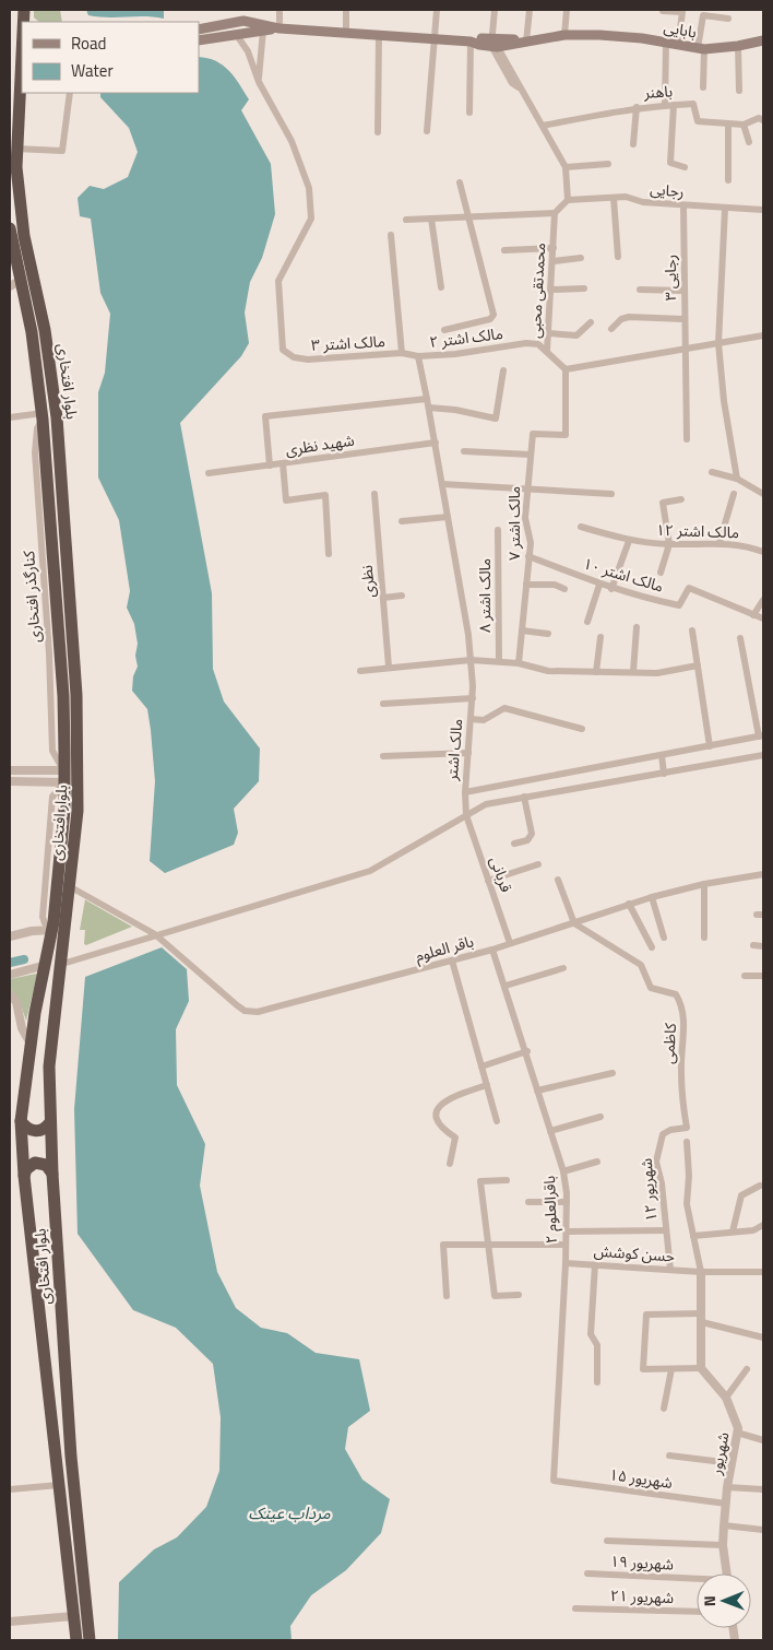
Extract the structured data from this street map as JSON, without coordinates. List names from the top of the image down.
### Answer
{
  "streets": {
    "highway": ["بلوار افتخاری"],
    "main road": ["بابایی"],
    "street": [
      "باهنر",
      "رجایی",
      "رجایی ۳",
      "محمدتقی محبی",
      "مالک اشتر ۲",
      "مالک اشتر ۳",
      "شهید نظری",
      "مالک اشتر ۷",
      "مالک اشتر ۱۲",
      "مالک اشتر ۱۰",
      "نظری",
      "مالک اشتر ۸",
      "مالک اشتر",
      "قربانی",
      "باقر العلوم",
      "کاظمی",
      "شهریور ۱۲",
      "باقرالعلوم ۲",
      "حسن کوشش",
      "شهریور",
      "شهریور ۱۵",
      "شهریور ۱۹",
      "شهریور ۲۱"
    ]
  },
  "crossings": [
    ["رجایی", "رجایی ۳"],
    ["محمدتقی محبی", "مالک اشتر ۲"],
    ["محمدتقی محبی", "مالک اشتر ۷"],
    ["مالک اشتر ۲", "مالک اشتر ۳"],
    ["مالک اشتر ۲", "مالک اشتر"],
    ["مالک اشتر ۳", "مالک اشتر"],
    ["بلوار افتخاری", "باقر العلوم"],
    ["شهید نظری", "مالک اشتر"],
    ["مالک اشتر ۷", "مالک اشتر ۱۰"],
    ["مالک اشتر", "قربانی"],
    ["قربانی", "باقر العلوم"],
    ["باقر العلوم", "کاظمی"],
    ["باقر العلوم", "باقرالعلوم ۲"],
    ["کاظمی", "شهریور ۱۲"],
    ["شهریور ۱۲", "حسن کوشش"],
    ["باقرالعلوم ۲", "حسن کوشش"],
    ["باقرالعلوم ۲", "شهریور ۱۵"],
    ["شهریور", "شهریور ۱۵"]
  ],
  "water": ["مرداب عینک"],
  "legend": ["Road", "Water"],
  "north": "left"
}
